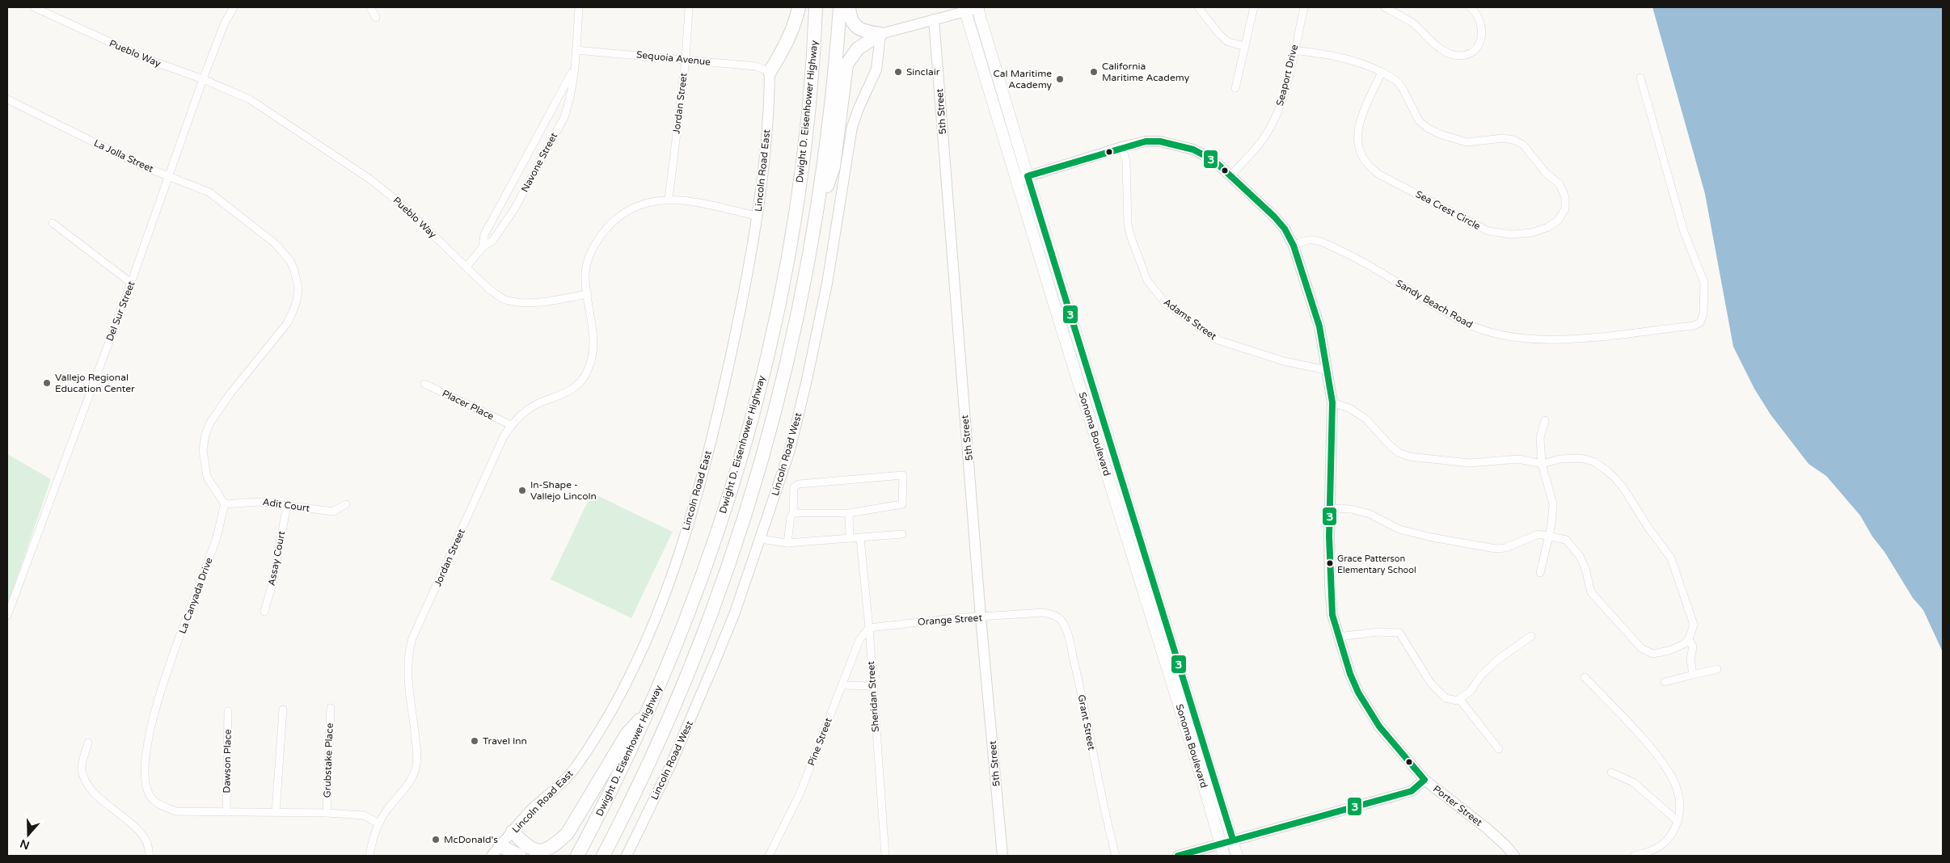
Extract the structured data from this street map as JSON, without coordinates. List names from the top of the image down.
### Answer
{
  "streets": {
    "highway": ["Dwight D. Eisenhower Highway"],
    "main road": ["Sonoma Boulevard"],
    "street": [
      "Pueblo Way",
      "Sequoia Avenue",
      "Seaport Drive",
      "Jordan Street",
      "5th Street",
      "La Jolla Street",
      "Navone Street",
      "Lincoln Road East",
      "Sea Crest Circle",
      "Sandy Beach Road",
      "Del Sur Street",
      "Adams Street",
      "Placer Place",
      "Lincoln Road West",
      "Adit Court",
      "Assay Court",
      "La Canyada Drive",
      "Orange Street",
      "Sheridan Street",
      "Grant Street",
      "Pine Street",
      "Grubstake Place",
      "Dawson Place",
      "Porter Street"
    ]
  },
  "crossings": [
    ["Pueblo Way", "Jordan Street"],
    ["Pueblo Way", "Navone Street"],
    ["Pueblo Way", "Del Sur Street"],
    ["Sequoia Avenue", "Jordan Street"],
    ["Sequoia Avenue", "Navone Street"],
    ["Sequoia Avenue", "Lincoln Road East"],
    ["Seaport Drive", "Sea Crest Circle"],
    ["Jordan Street", "Placer Place"],
    ["Jordan Street", "La Canyada Drive"],
    ["5th Street", "Orange Street"],
    ["La Jolla Street", "Del Sur Street"],
    ["La Jolla Street", "Adit Court"],
    ["La Jolla Street", "La Canyada Drive"],
    ["Sandy Beach Road", "Porter Street"],
    ["Adams Street", "Porter Street"],
    ["Adit Court", "Assay Court"],
    ["Adit Court", "La Canyada Drive"],
    ["La Canyada Drive", "Grubstake Place"],
    ["La Canyada Drive", "Dawson Place"],
    ["Orange Street", "Sheridan Street"],
    ["Orange Street", "Grant Street"],
    ["Orange Street", "Pine Street"],
    ["Sheridan Street", "Pine Street"]
  ],
  "places": [
    "Sinclair",
    "California Maritime Academy",
    "Cal Maritime Academy",
    "Vallejo Regional Education Center",
    "In-Shape - Vallejo Lincoln",
    "Grace Patterson Elementary School",
    "Travel Inn",
    "McDonald's"
  ],
  "lines": ["transit line 3"],
  "north": "bottom"
}
